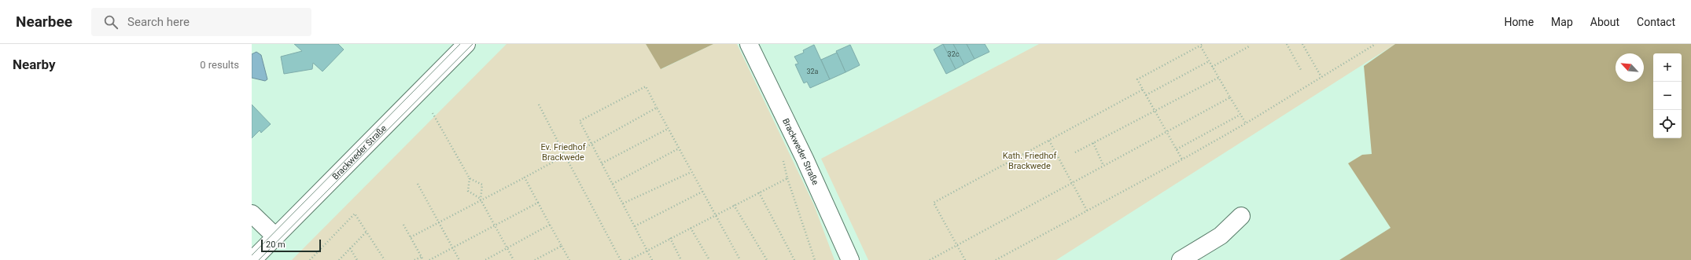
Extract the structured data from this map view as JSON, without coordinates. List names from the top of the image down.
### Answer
{
  "streets": {
    "street": ["Brackweder Straße"]
  },
  "parks": ["Ev. Friedhof Brackwede", "Kath. Friedhof Brackwede"],
  "house_numbers": ["32c", "32a"],
  "scale_bar": "20 m",
  "north": "top left",
  "page": {
    "header": "Nearbee",
    "search": "Search here",
    "nav": [
      "Home",
      "Map",
      "About",
      "Contact"
    ],
    "heading": ["Nearby", "0 results"],
    "map_buttons": ["+", "−"],
    "scale": "20 m"
  }
}
